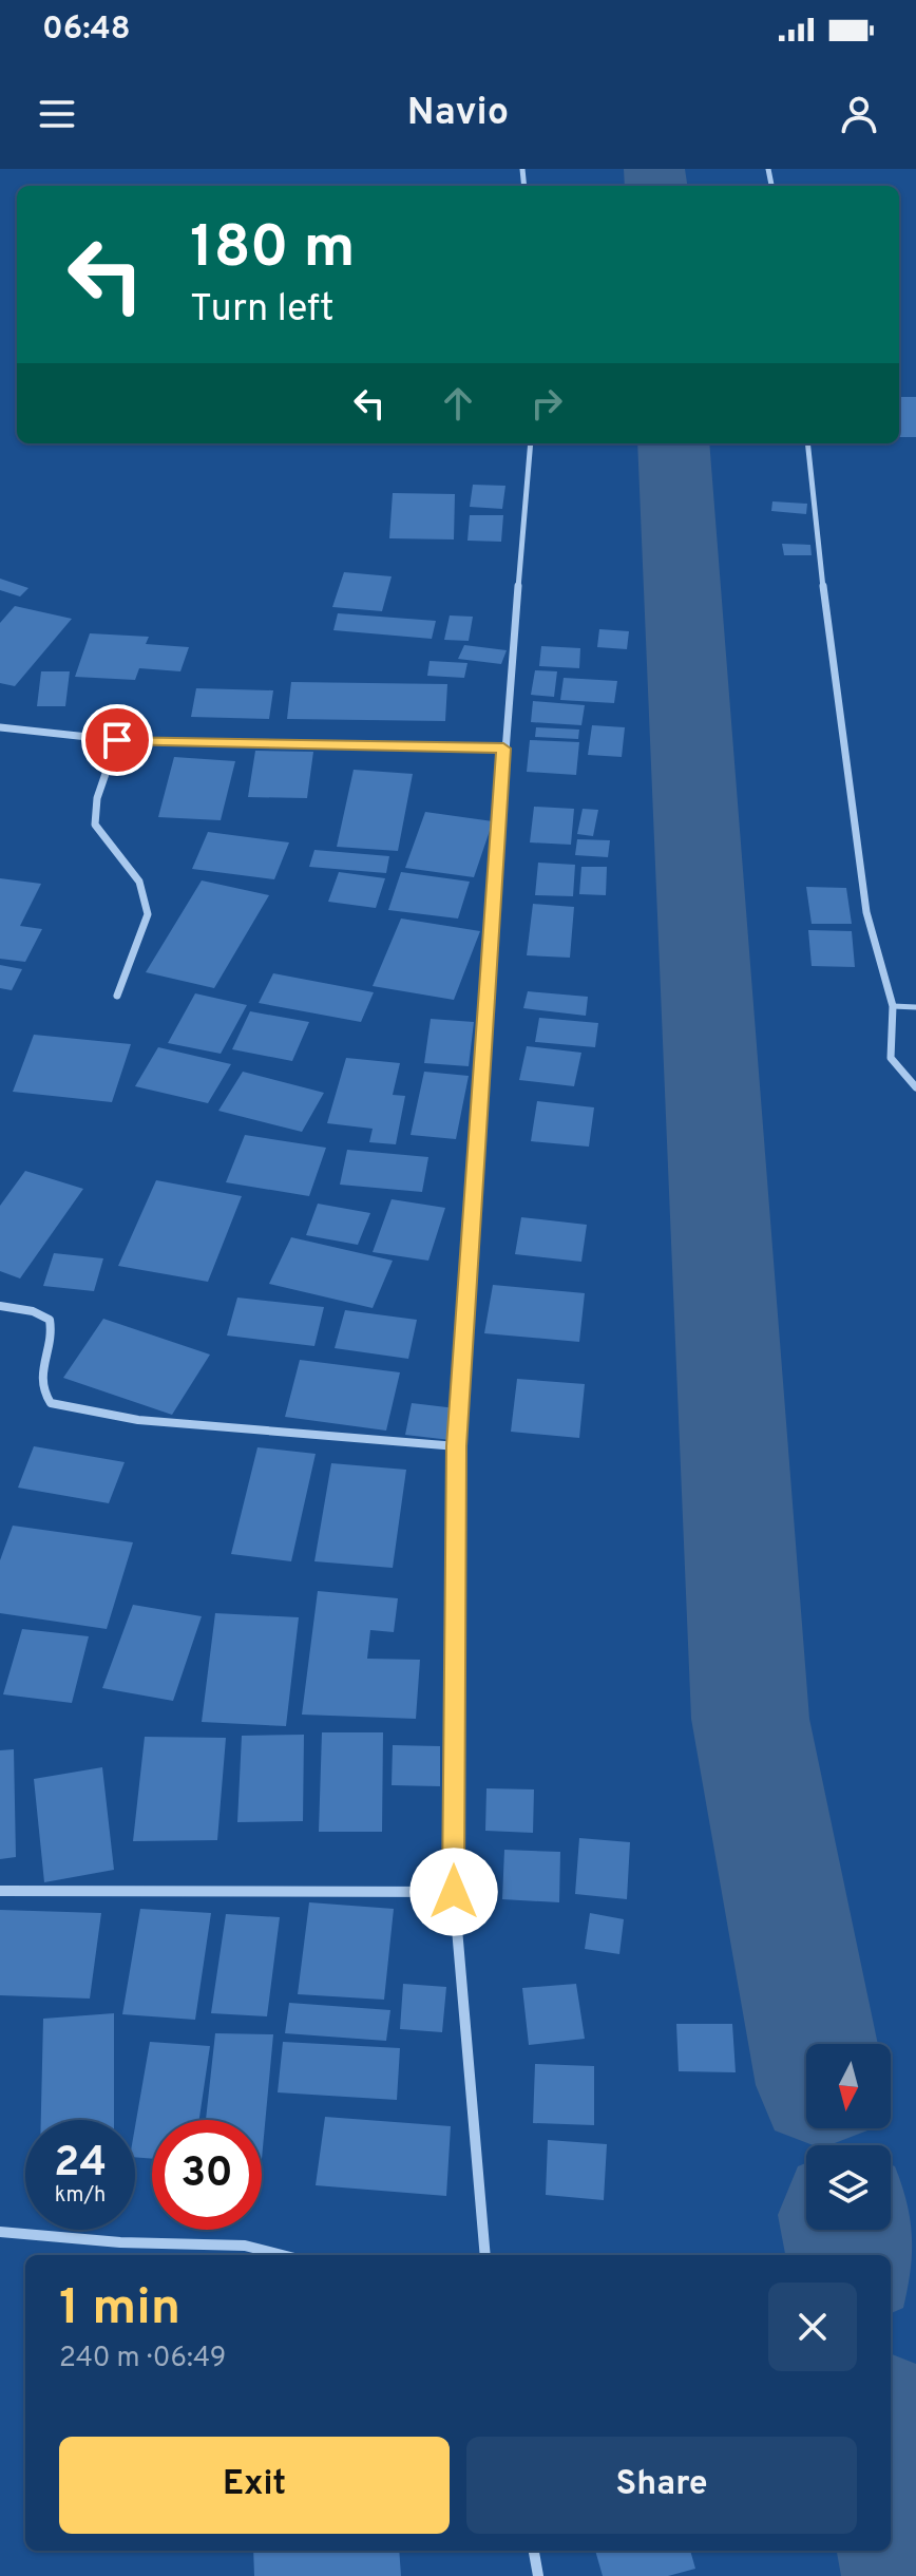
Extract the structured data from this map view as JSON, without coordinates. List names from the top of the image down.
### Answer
{
  "north": "bottom",
  "page": {
    "status": "06:48",
    "header": "Navio",
    "turn": ["180 m", "Turn left"],
    "speed": "24 km/h",
    "limit": "30",
    "heading": ["1 min", "240 m · 06:49"],
    "buttons": ["Exit", "Share"]
  }
}
